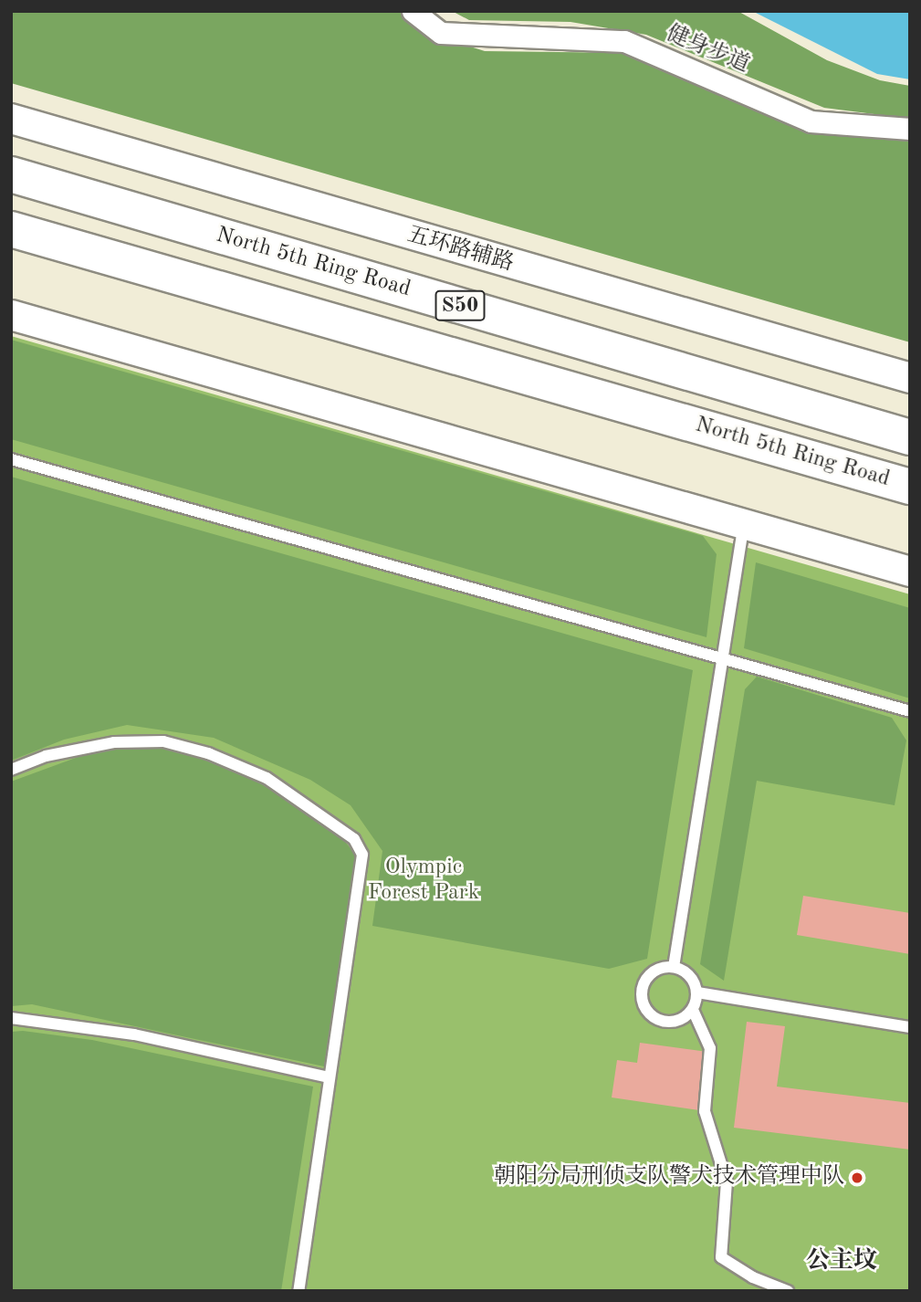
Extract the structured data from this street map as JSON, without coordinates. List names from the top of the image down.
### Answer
{
  "streets": {
    "highway": ["North 5th Ring Road", "S50"],
    "street": ["健身步道", "五环路辅路"]
  },
  "districts": ["公主坟"],
  "parks": ["Olympic Forest Park"],
  "places": ["朝阳分局刑侦支队警犬技术管理中队"]
}
